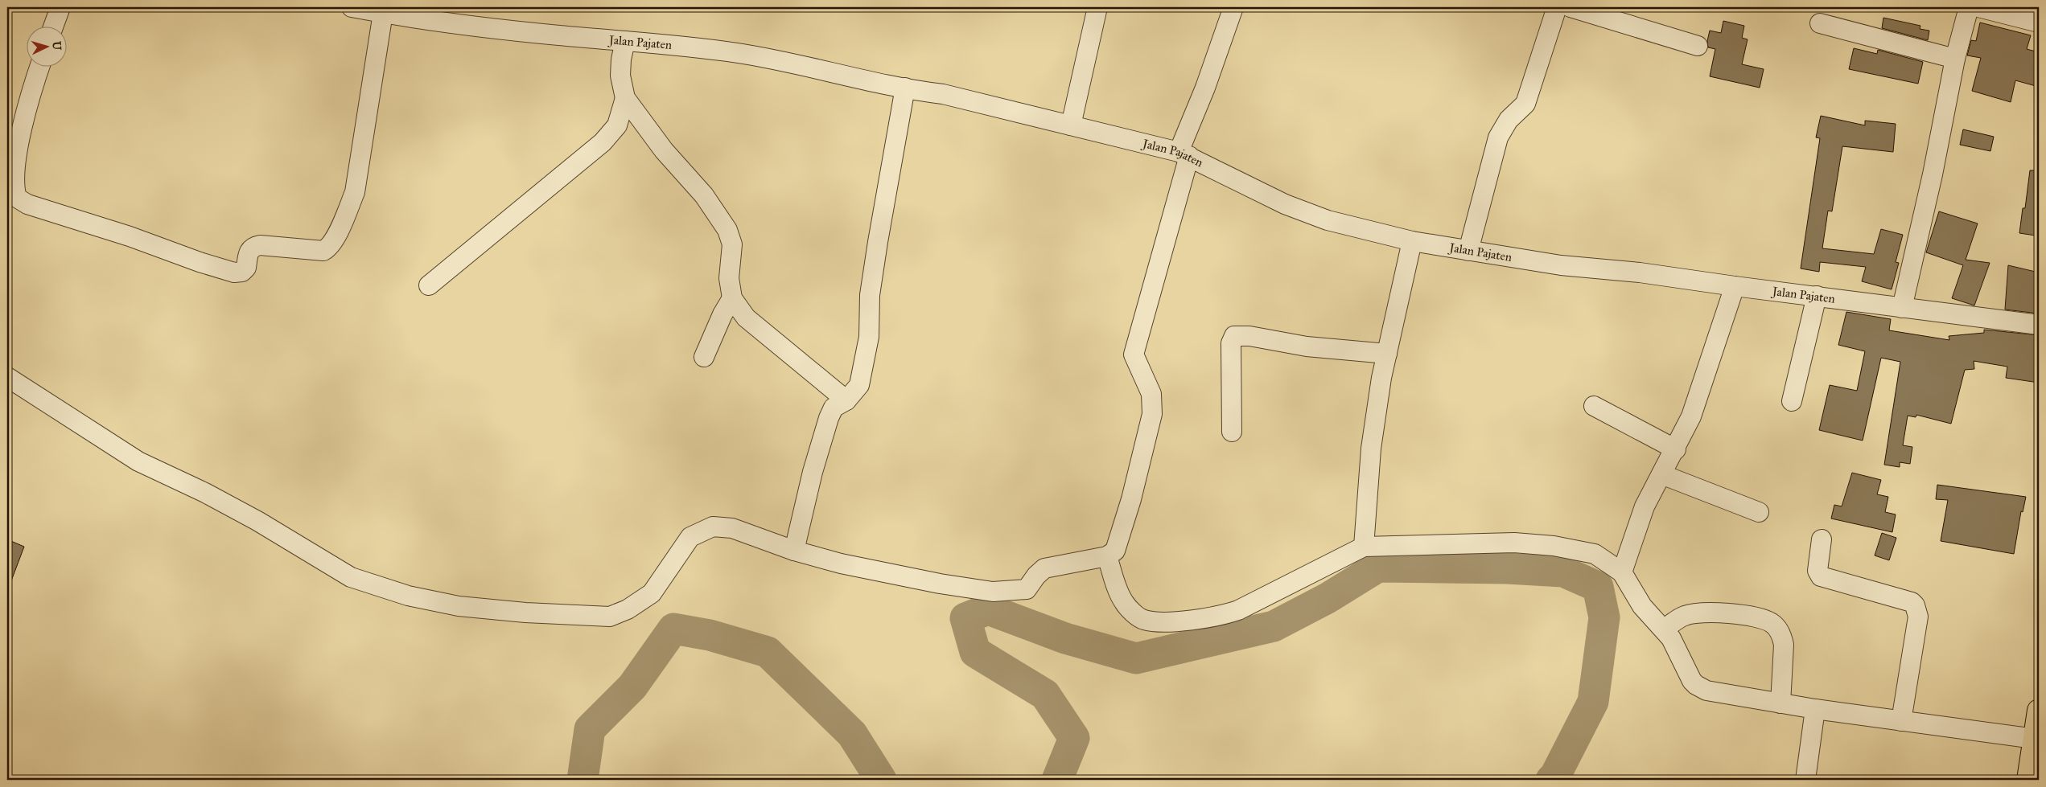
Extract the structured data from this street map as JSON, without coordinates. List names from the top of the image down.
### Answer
{
  "streets": {
    "street": ["Jalan Pajaten"]
  },
  "north": "right"
}
